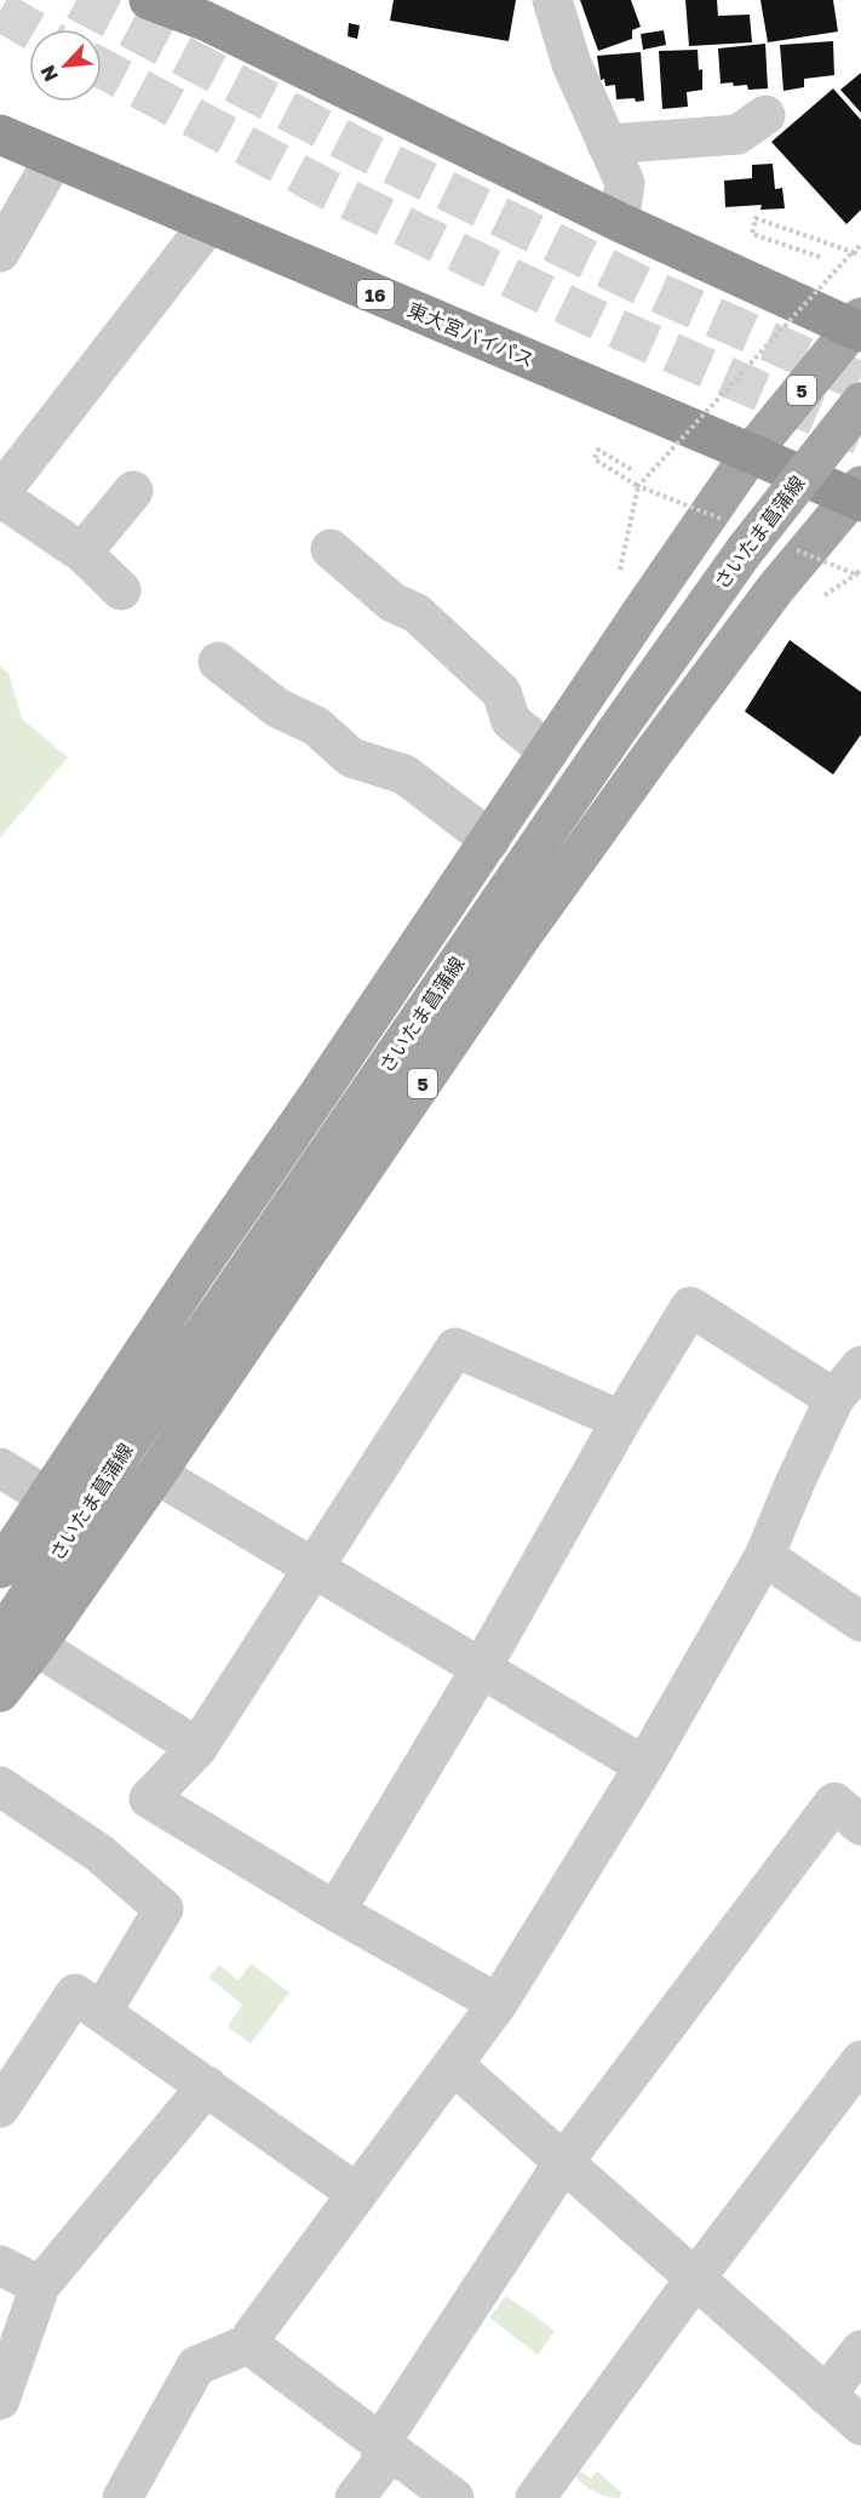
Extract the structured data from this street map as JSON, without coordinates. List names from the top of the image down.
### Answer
{
  "streets": {
    "highway": ["16", "東大宮バイパス"],
    "main road": ["5", "さいたま菖蒲線"]
  },
  "crossings": [
    ["東大宮バイパス", "5"],
    ["5", "さいたま菖蒲線"]
  ],
  "north": "bottom left"
}
